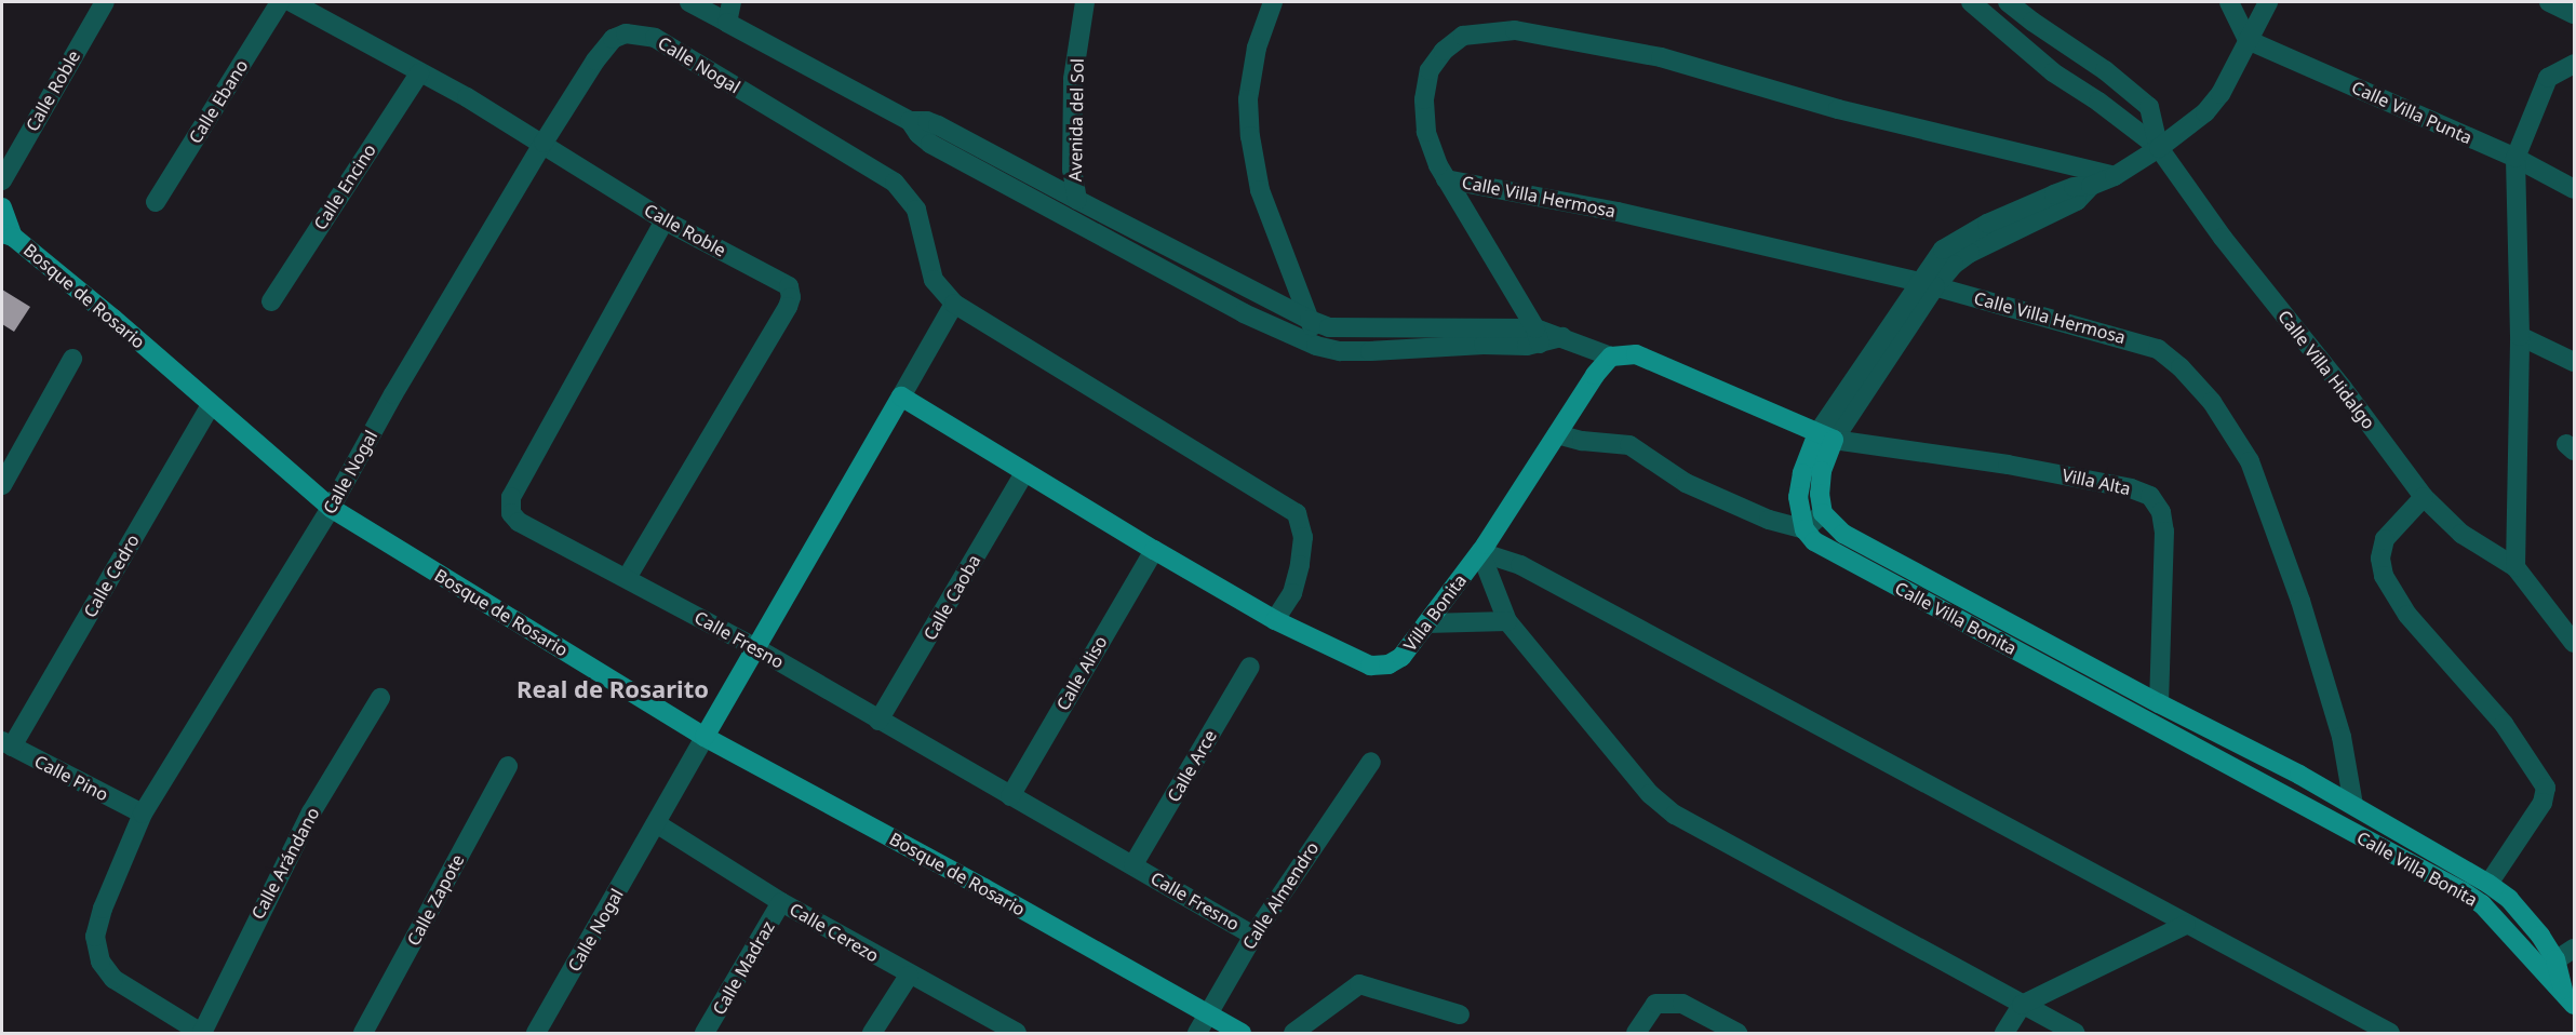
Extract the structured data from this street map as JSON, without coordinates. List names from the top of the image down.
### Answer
{
  "streets": {
    "main road": [
      "Calle Nogal",
      "Bosque de Rosario",
      "Villa Bonita",
      "Calle Villa Bonita"
    ],
    "street": [
      "Calle Roble",
      "Calle Ebano",
      "Calle Villa Punta",
      "Avenida del Sol",
      "Calle Encino",
      "Calle Villa Hermosa",
      "Calle Villa Hidalgo",
      "Villa Alta",
      "Calle Cedro",
      "Calle Caoba",
      "Calle Fresno",
      "Calle Aliso",
      "Calle Arce",
      "Calle Pino",
      "Calle Arándano",
      "Calle Almendro",
      "Calle Zapote",
      "Calle Cerezo",
      "Calle Madraz"
    ]
  },
  "crossings": [
    ["Calle Nogal", "Calle Roble"],
    ["Calle Nogal", "Bosque de Rosario"],
    ["Calle Nogal", "Villa Bonita"],
    ["Calle Nogal", "Calle Fresno"],
    ["Calle Nogal", "Calle Pino"],
    ["Calle Nogal", "Calle Arándano"],
    ["Calle Nogal", "Calle Cerezo"],
    ["Calle Roble", "Calle Encino"],
    ["Calle Roble", "Calle Fresno"],
    ["Calle Villa Hermosa", "Calle Villa Bonita"],
    ["Bosque de Rosario", "Calle Cedro"],
    ["Bosque de Rosario", "Calle Almendro"],
    ["Villa Alta", "Calle Villa Bonita"],
    ["Calle Cedro", "Calle Pino"],
    ["Calle Caoba", "Villa Bonita"],
    ["Calle Caoba", "Calle Fresno"],
    ["Villa Bonita", "Calle Aliso"],
    ["Calle Fresno", "Calle Aliso"],
    ["Calle Fresno", "Calle Arce"],
    ["Calle Fresno", "Calle Almendro"],
    ["Calle Cerezo", "Calle Madraz"]
  ],
  "districts": ["Real de Rosarito"]
}
